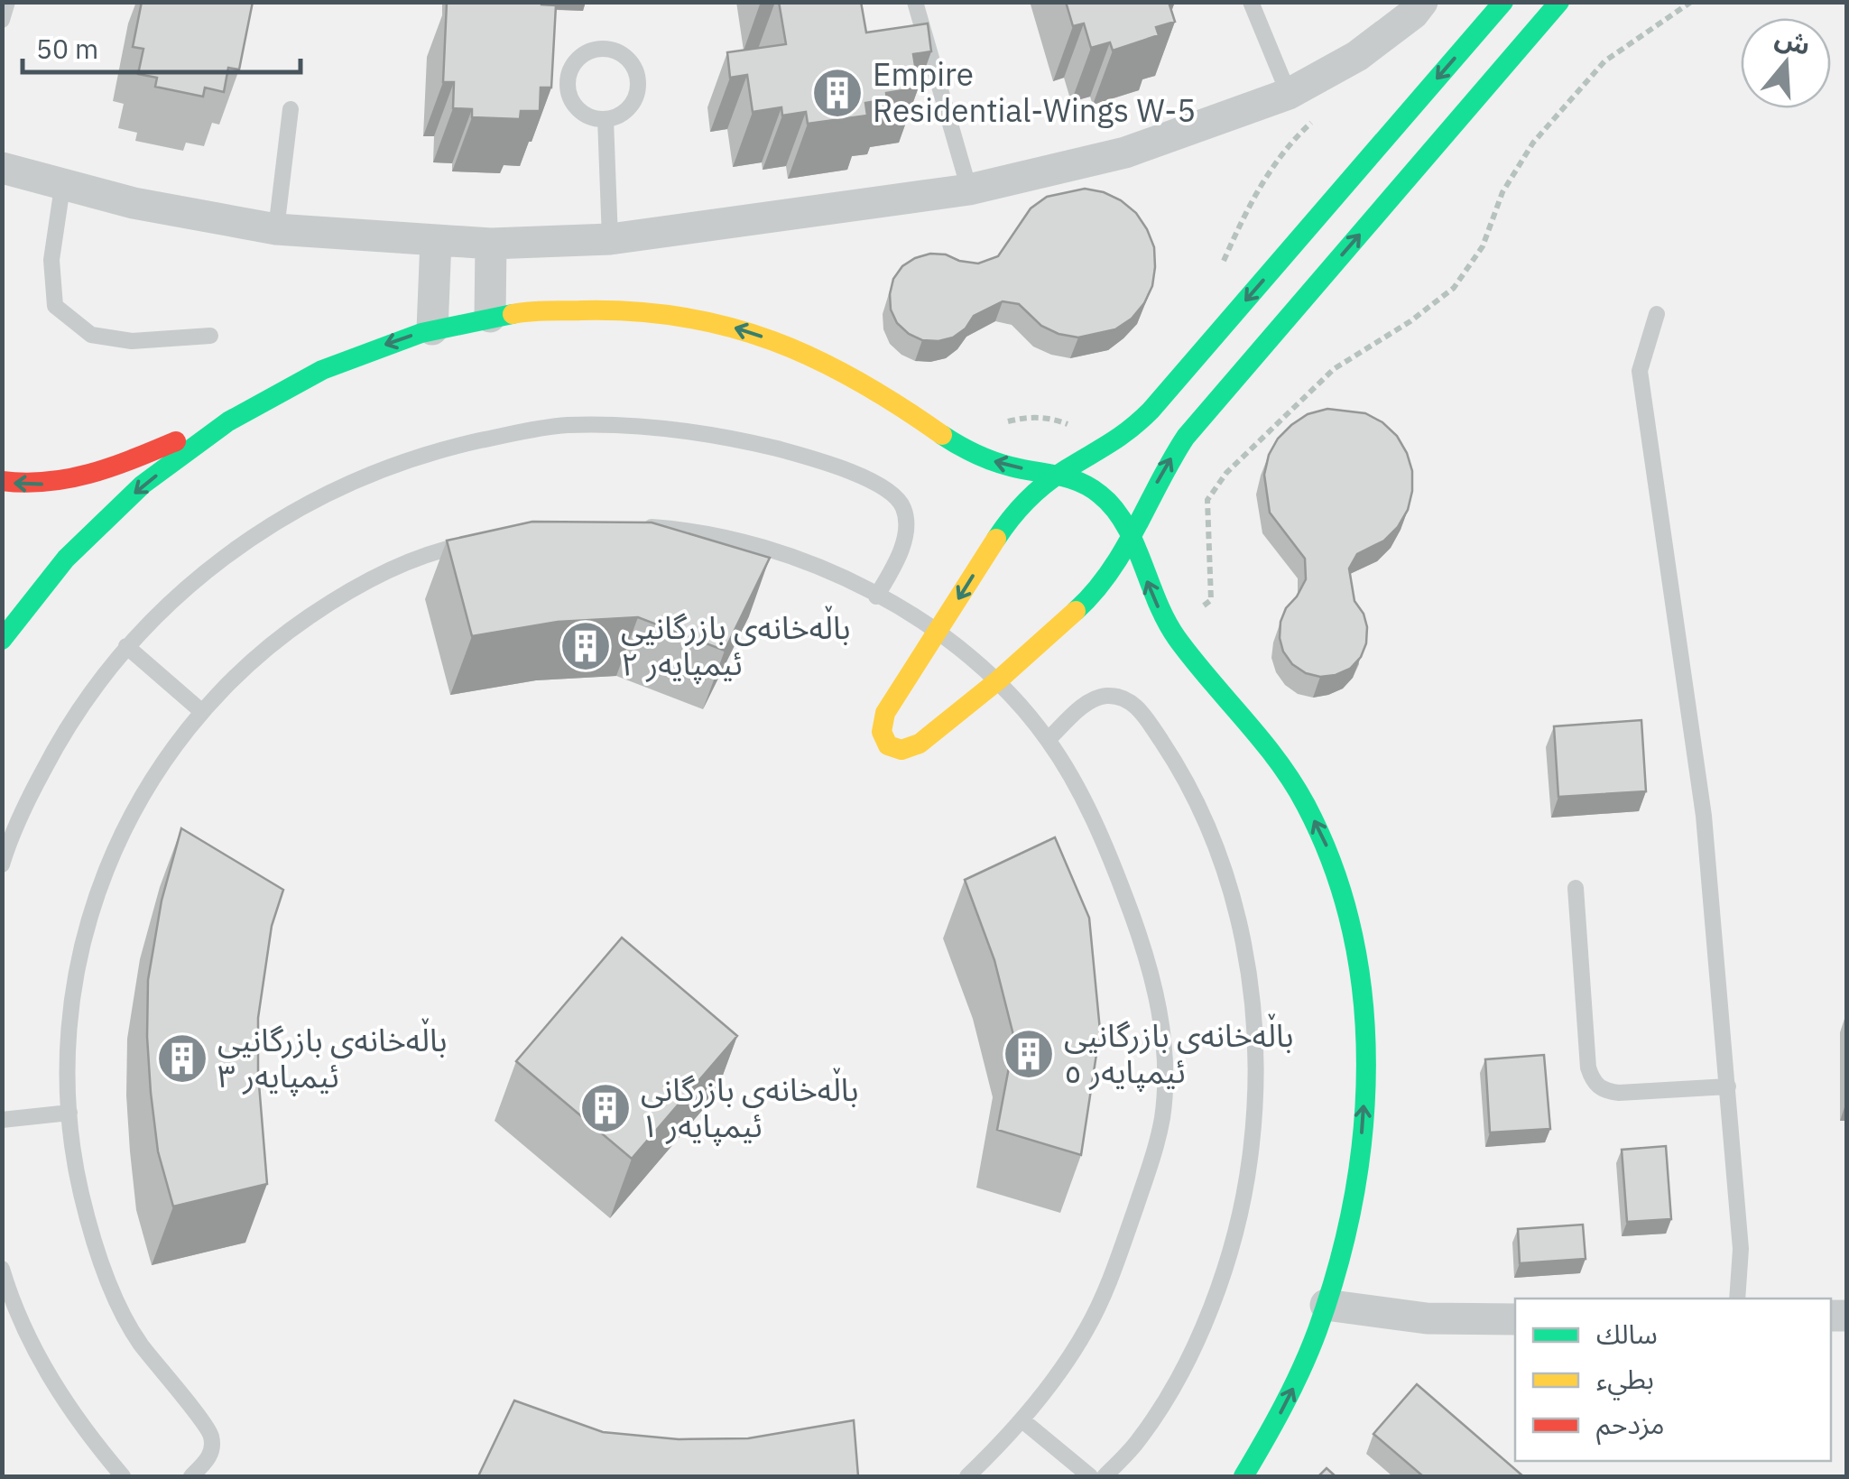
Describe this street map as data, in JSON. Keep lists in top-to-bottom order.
{
  "places": {
    "building": [
      "Empire Residential-Wings W-5",
      "باڵەخانەی بازرگانیی ئیمپایەر ٢",
      "باڵەخانەی بازرگانیی ئیمپایەر ٥",
      "باڵەخانەی بازرگانیی ئیمپایەر ٣",
      "باڵەخانەی بازرگانی ئیمپایەر ١"
    ]
  },
  "legend": ["سالك", "بطيء", "مزدحم"],
  "scale_bar": "50 m",
  "north": "top"
}
